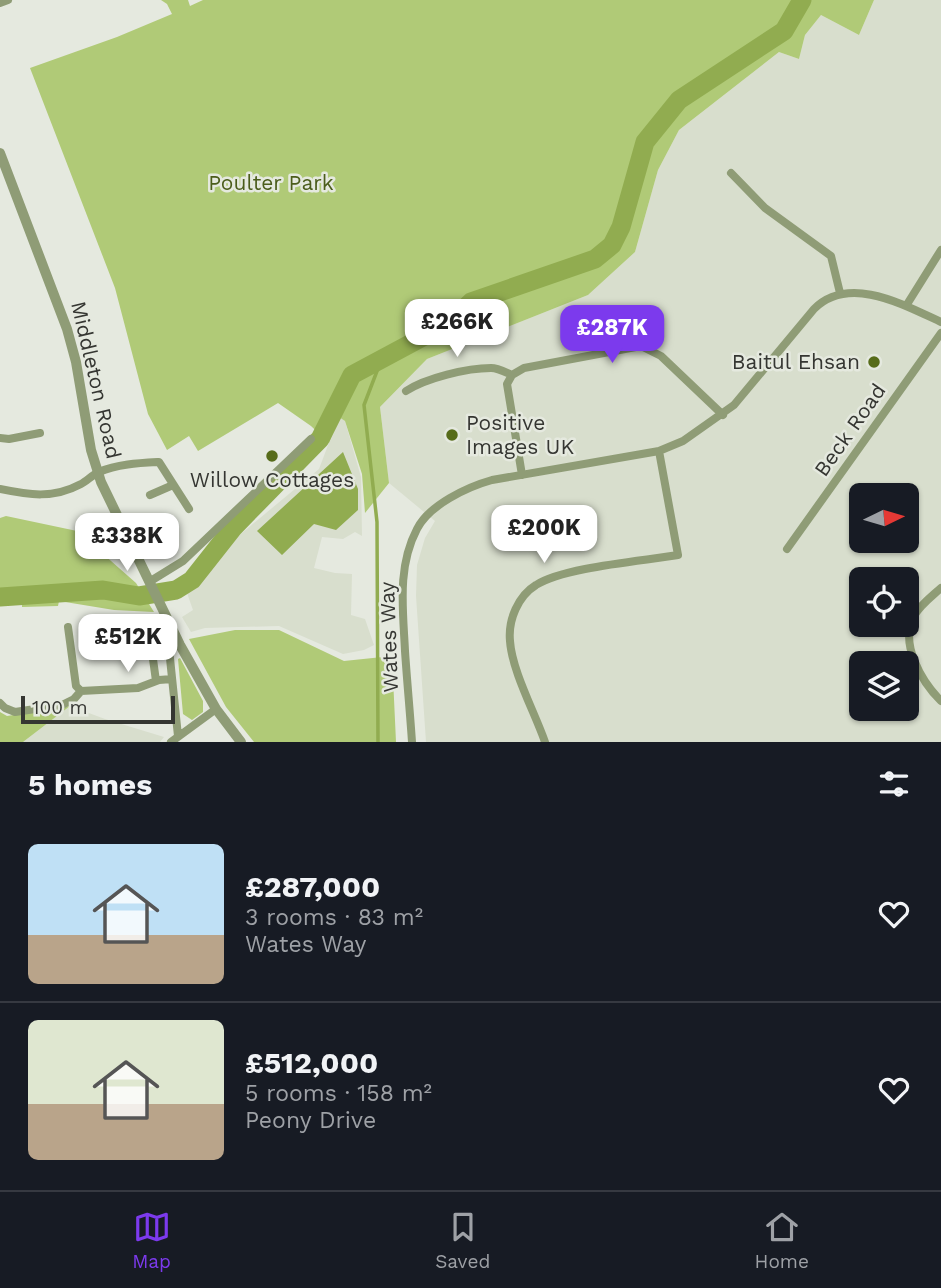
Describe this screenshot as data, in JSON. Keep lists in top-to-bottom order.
{
  "streets": {
    "street": ["Middleton Road", "Beck Road", "Wates Way"]
  },
  "parks": ["Poulter Park"],
  "places": ["Baitul Ehsan", "Positive Images UK", "Willow Cottages"],
  "scale_bar": "100 m",
  "north": "right",
  "page": {
    "price": [
      "£266K",
      "£287K",
      "£200K",
      "£338K",
      "£512K"
    ],
    "scale": "100 m",
    "heading": "5 homes",
    "list": [
      {
        "name": "£287,000",
        "note": "3 rooms · 83 m² · Wates Way"
      },
      {
        "name": "£512,000",
        "note": "5 rooms · 158 m² · Peony Drive"
      }
    ],
    "tabs": ["Map", "Saved", "Home"]
  }
}
